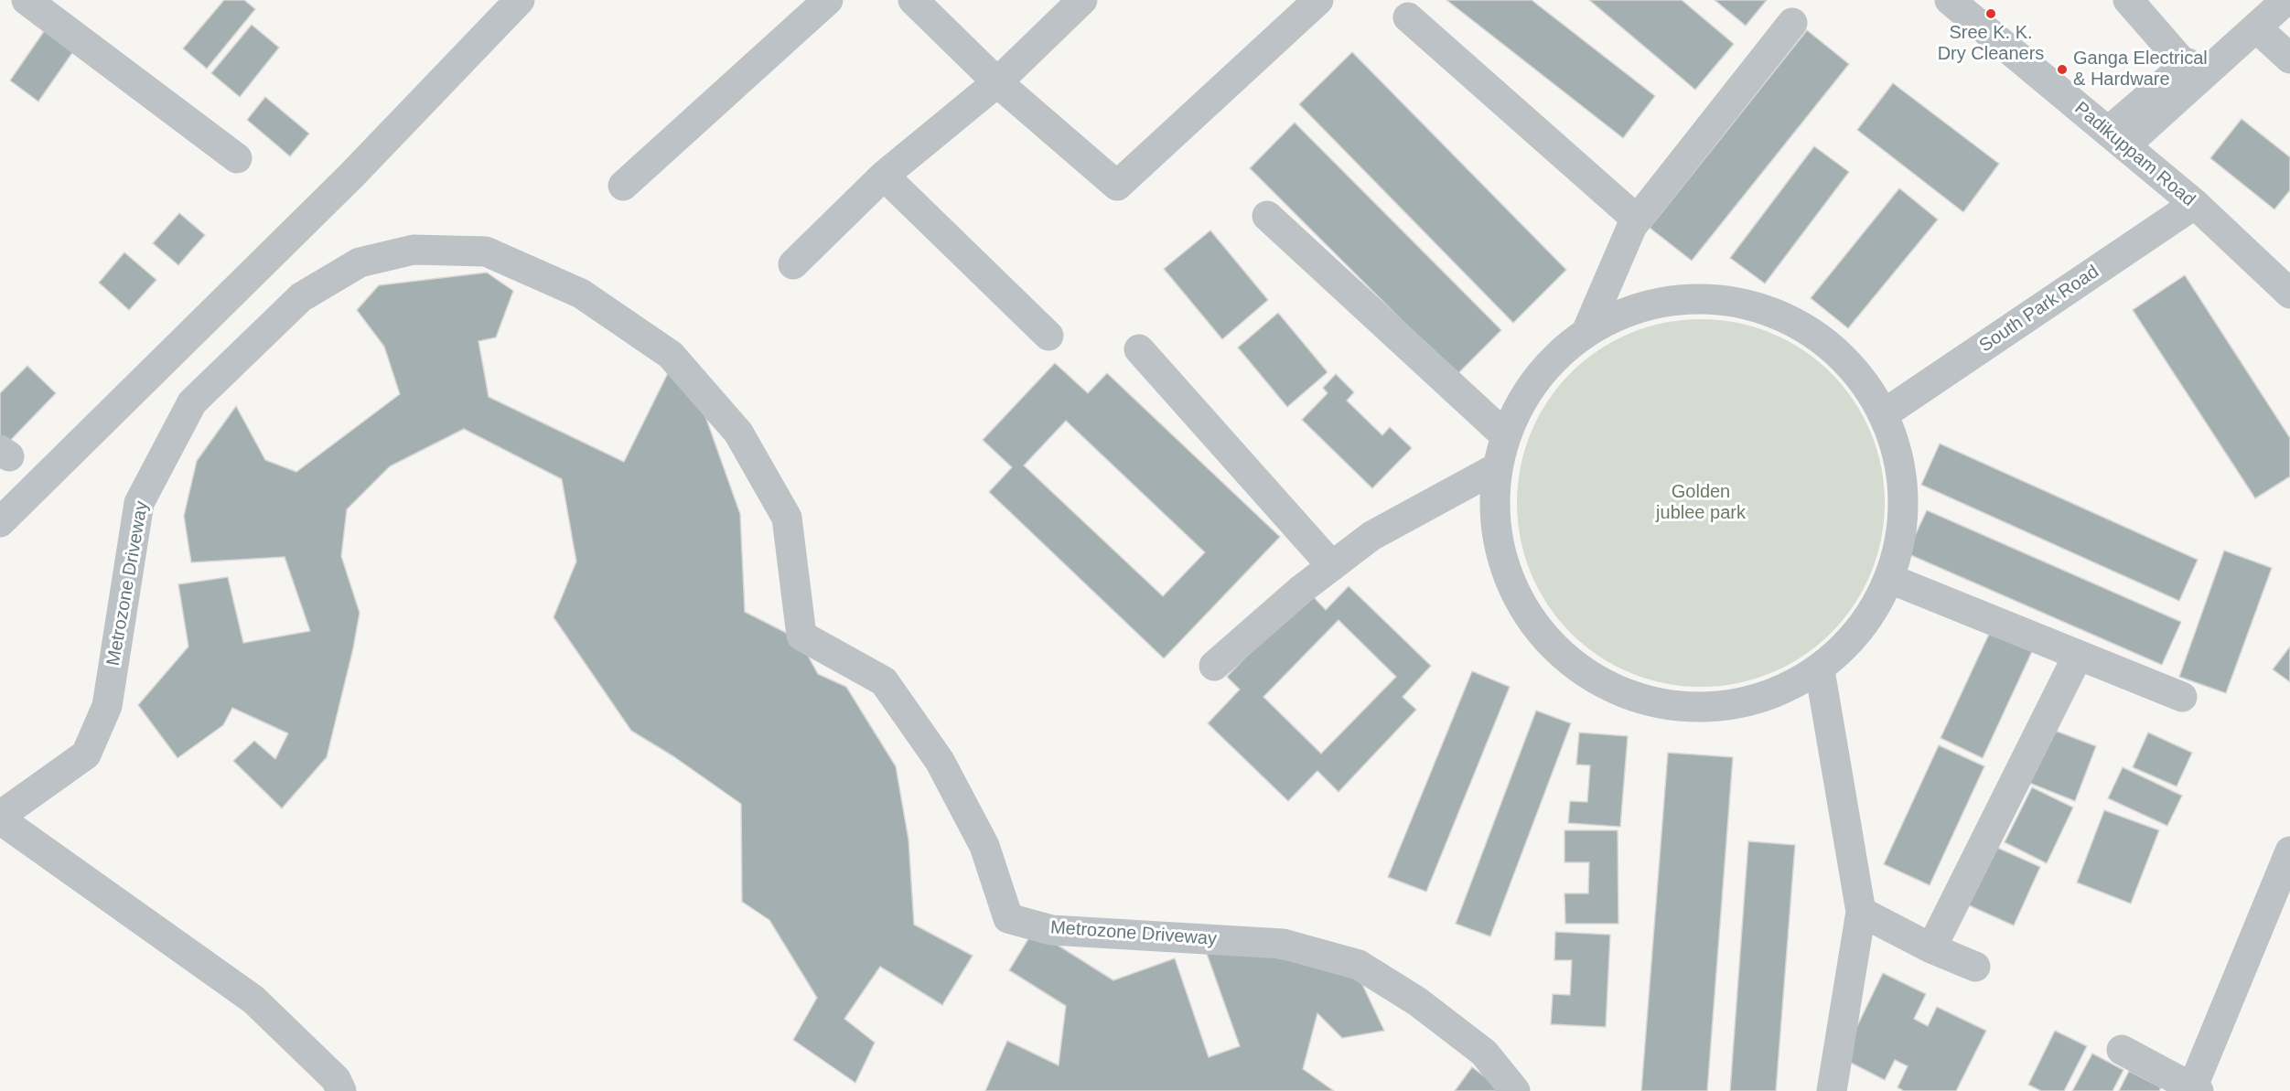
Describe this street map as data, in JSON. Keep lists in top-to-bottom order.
{
  "streets": {
    "street": ["Padikuppam Road", "South Park Road", "Metrozone Driveway"]
  },
  "crossings": [
    ["Padikuppam Road", "South Park Road"]
  ],
  "parks": ["Golden jublee park"],
  "places": ["Sree K. K. Dry Cleaners", "Ganga Electrical & Hardware"]
}
